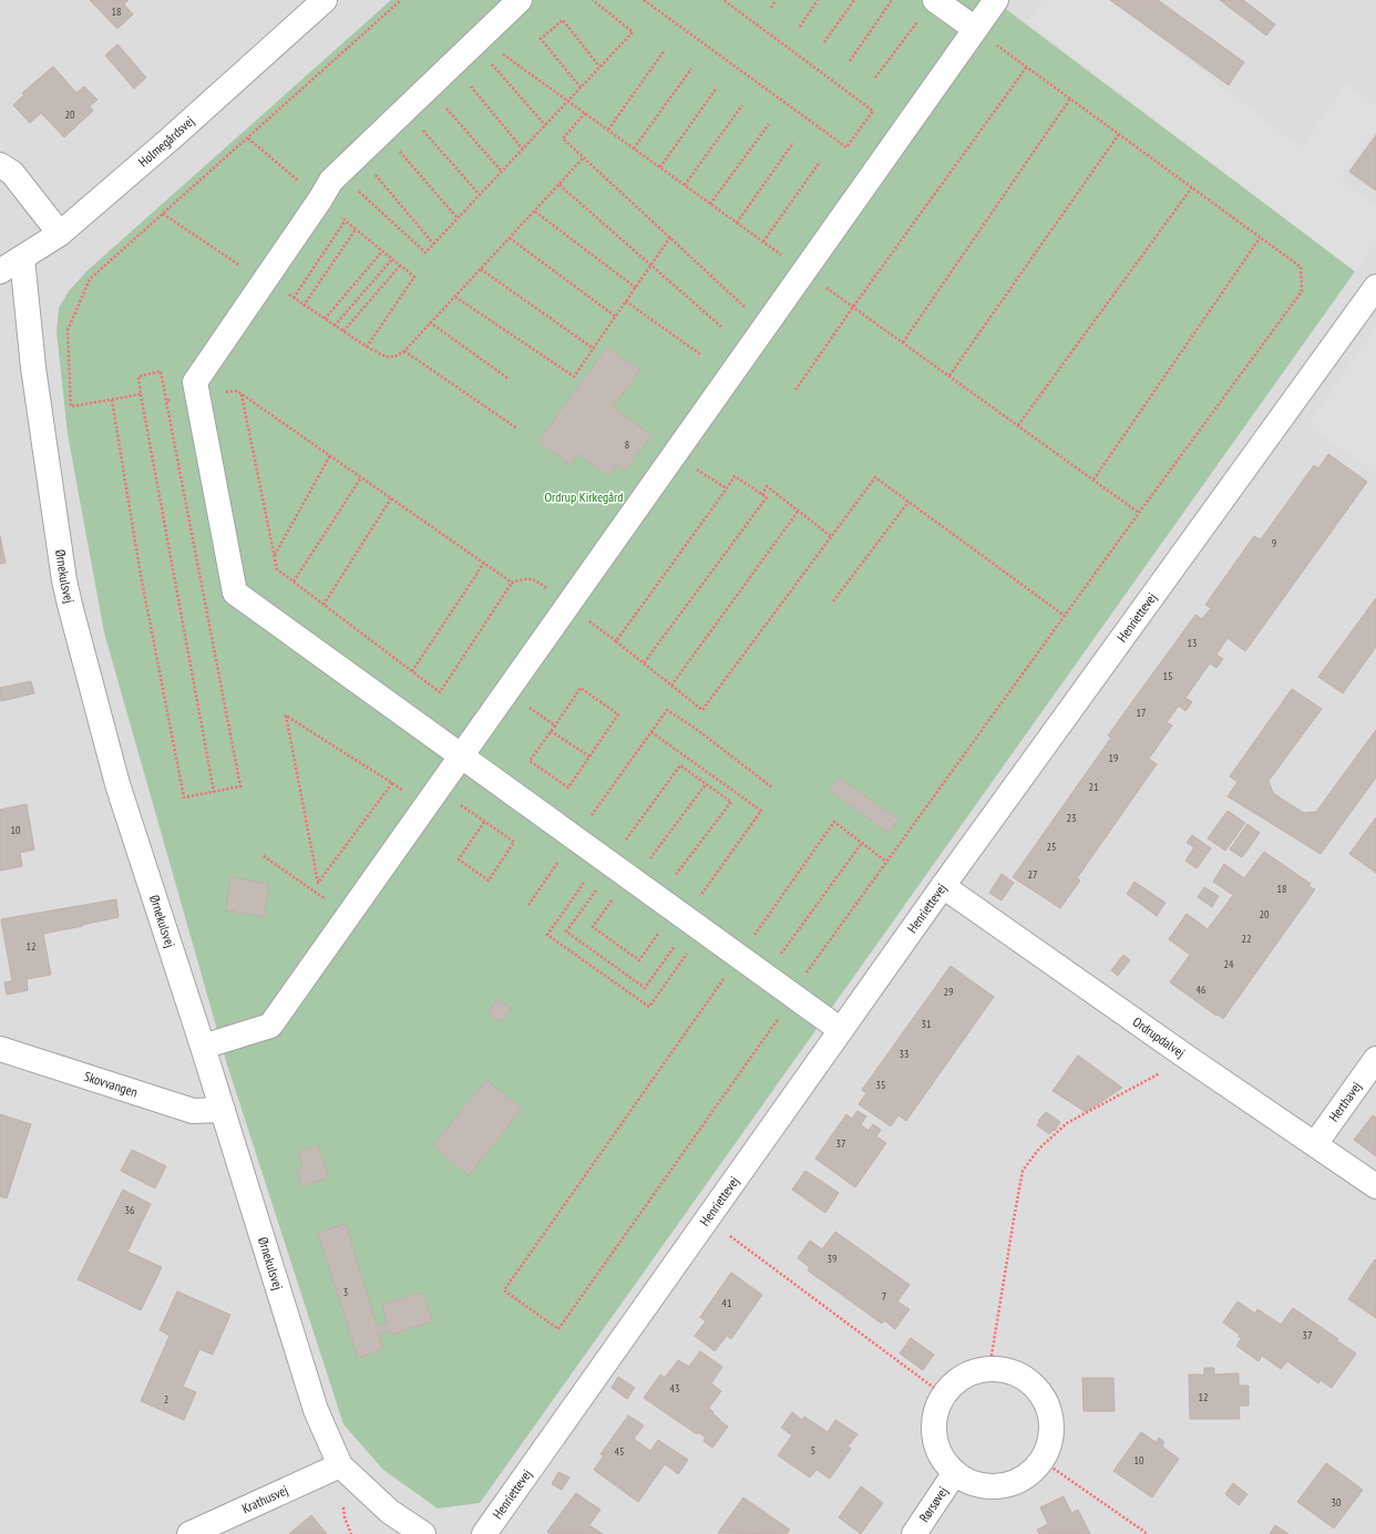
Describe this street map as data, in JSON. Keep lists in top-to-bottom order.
{
  "streets": {
    "street": [
      "Holmegårdsvej",
      "Ørnekulsvej",
      "Henriettevej",
      "Ordrupdalvej",
      "Skovvangen",
      "Herthavej",
      "Krathusvej",
      "Rørsøvej"
    ]
  },
  "crossings": [
    ["Holmegårdsvej", "Ørnekulsvej"],
    ["Ørnekulsvej", "Skovvangen"],
    ["Ørnekulsvej", "Krathusvej"],
    ["Henriettevej", "Ordrupdalvej"],
    ["Ordrupdalvej", "Herthavej"]
  ],
  "parks": ["Ordrup Kirkegård"],
  "house_numbers": [
    "18",
    "20",
    "8",
    "9",
    "13",
    "15",
    "17",
    "19",
    "21",
    "23",
    "10",
    "25",
    "27",
    "18",
    "20",
    "22",
    "12",
    "24",
    "46",
    "29",
    "31",
    "33",
    "35",
    "37",
    "36",
    "39",
    "3",
    "7",
    "41",
    "37",
    "43",
    "12",
    "2",
    "5",
    "45",
    "10",
    "30"
  ]
}
